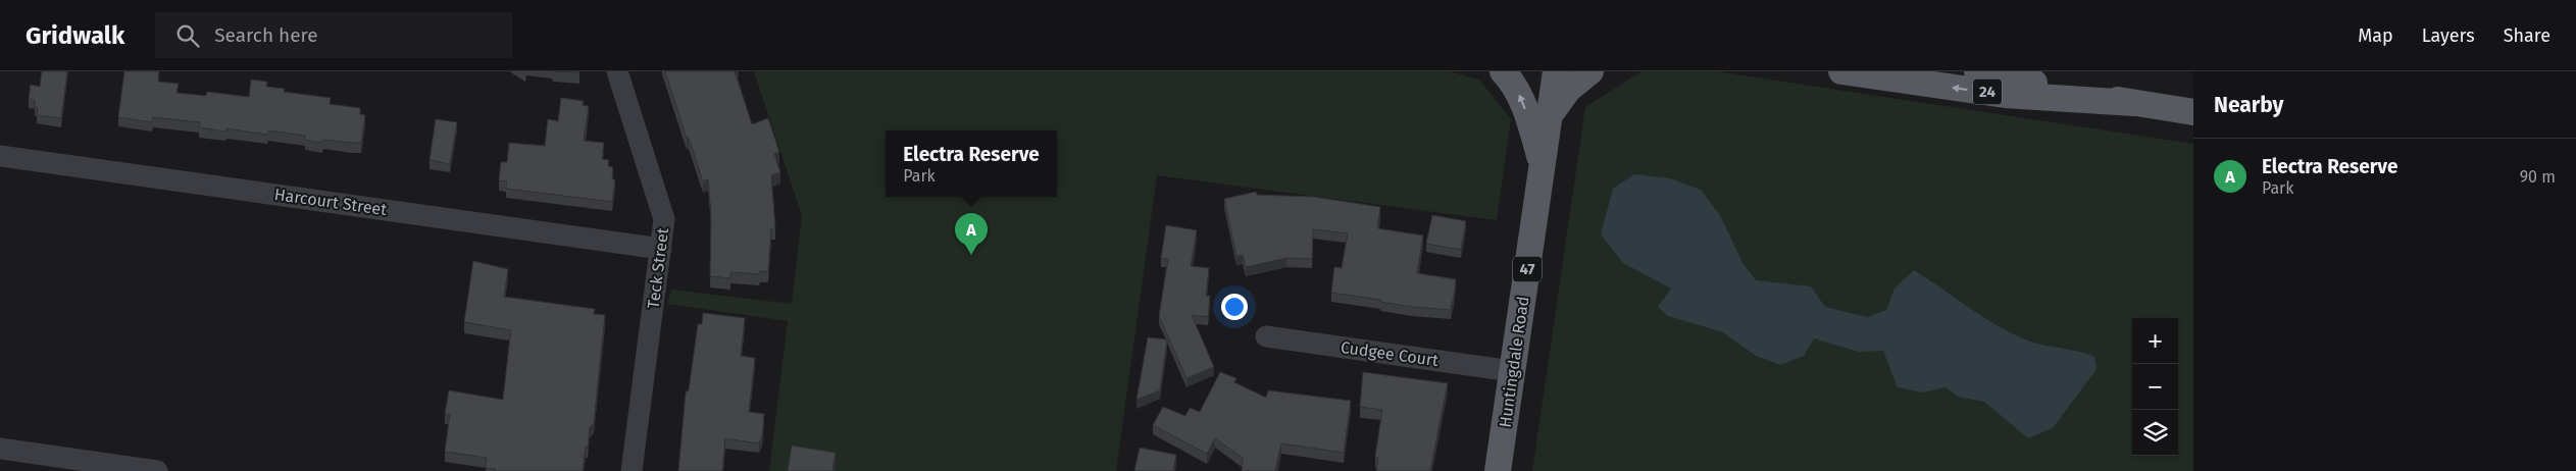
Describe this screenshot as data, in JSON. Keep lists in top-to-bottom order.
{
  "streets": {
    "main road": ["24", "47", "Huntingdale Road"],
    "street": ["Harcourt Street", "Teck Street", "Cudgee Court"]
  },
  "crossings": [
    ["Harcourt Street", "Teck Street"],
    ["Cudgee Court", "Huntingdale Road"]
  ],
  "page": {
    "header": "Gridwalk",
    "search": "Search here",
    "nav": ["Map", "Layers", "Share"],
    "heading": "Nearby",
    "popup": ["Electra Reserve", "Park"],
    "list": [
      {
        "mark": "A",
        "name": "Electra Reserve",
        "note": "Park",
        "value": "90 m"
      }
    ],
    "pins": "A",
    "map_buttons": ["+", "−"]
  }
}
